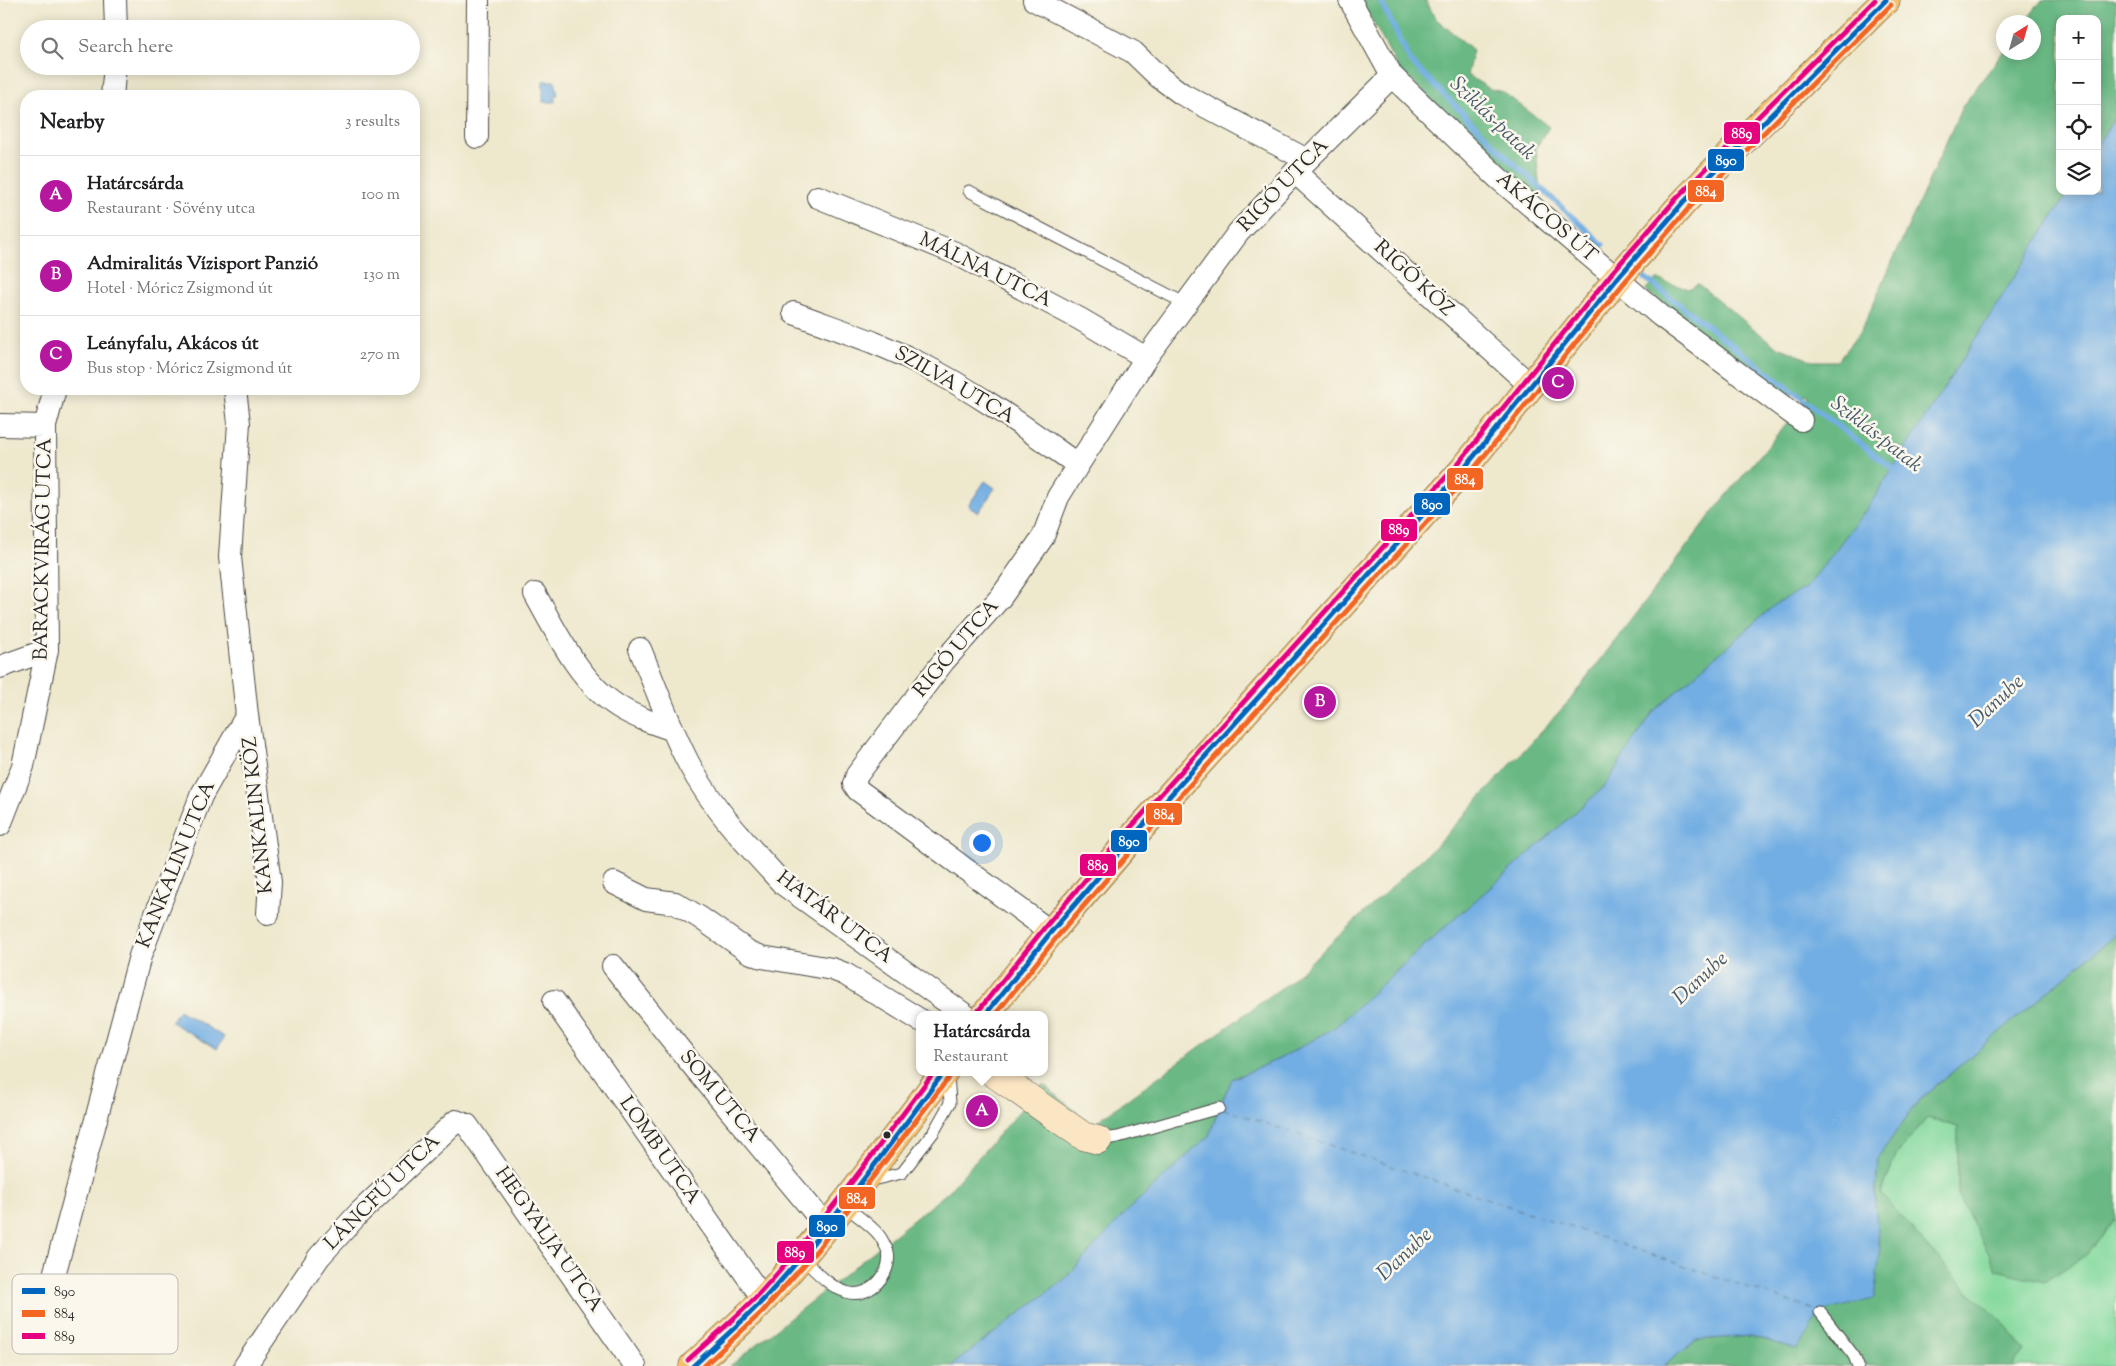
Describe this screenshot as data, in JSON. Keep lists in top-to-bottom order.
{
  "streets": {
    "street": [
      "RIGÓ UTCA",
      "AKÁCOS ÚT",
      "MÁLNA UTCA",
      "RIGÓ KÖZ",
      "SZILVA UTCA",
      "BARACKVIRÁG UTCA",
      "KANKALIN KÖZ",
      "KANKALIN UTCA",
      "HATÁR UTCA",
      "SOM UTCA",
      "LOMB UTCA",
      "LÁNCFŰ UTCA",
      "HEGYALJA UTCA"
    ]
  },
  "crossings": [
    ["RIGÓ UTCA", "AKÁCOS ÚT"],
    ["RIGÓ UTCA", "MÁLNA UTCA"],
    ["RIGÓ UTCA", "RIGÓ KÖZ"],
    ["RIGÓ UTCA", "SZILVA UTCA"],
    ["KANKALIN KÖZ", "KANKALIN UTCA"],
    ["LÁNCFŰ UTCA", "HEGYALJA UTCA"]
  ],
  "water": ["Sziklás-patak", "Danube"],
  "lines": ["transit line 890", "transit line 889", "transit line 884"],
  "legend": ["890", "884", "889"],
  "north": "top right",
  "page": {
    "map_buttons": ["+", "−"],
    "search": "Search here",
    "heading": ["Nearby", "3 results"],
    "list": [
      {
        "mark": "A",
        "name": "Határcsárda",
        "note": "Restaurant · Sövény utca",
        "value": "100 m"
      },
      {
        "mark": "B",
        "name": "Admiralitás Vízisport Panzió",
        "note": "Hotel · Móricz Zsigmond út",
        "value": "130 m"
      },
      {
        "mark": "C",
        "name": "Leányfalu, Akácos út",
        "note": "Bus stop · Móricz Zsigmond út",
        "value": "270 m"
      }
    ],
    "pins": ["C", "B", "A"],
    "popup": ["Határcsárda", "Restaurant"]
  }
}
